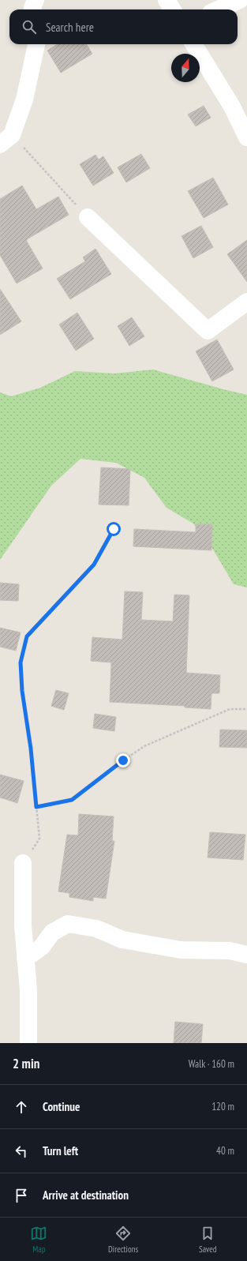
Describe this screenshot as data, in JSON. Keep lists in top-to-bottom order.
{
  "north": "top",
  "page": {
    "search": "Search here",
    "heading": ["2 min", "Walk · 160 m"],
    "list": [
      ["Continue", "120 m"],
      ["Turn left", "40 m"],
      "Arrive at destination"
    ],
    "nav": ["Map", "Directions", "Saved"]
  }
}
